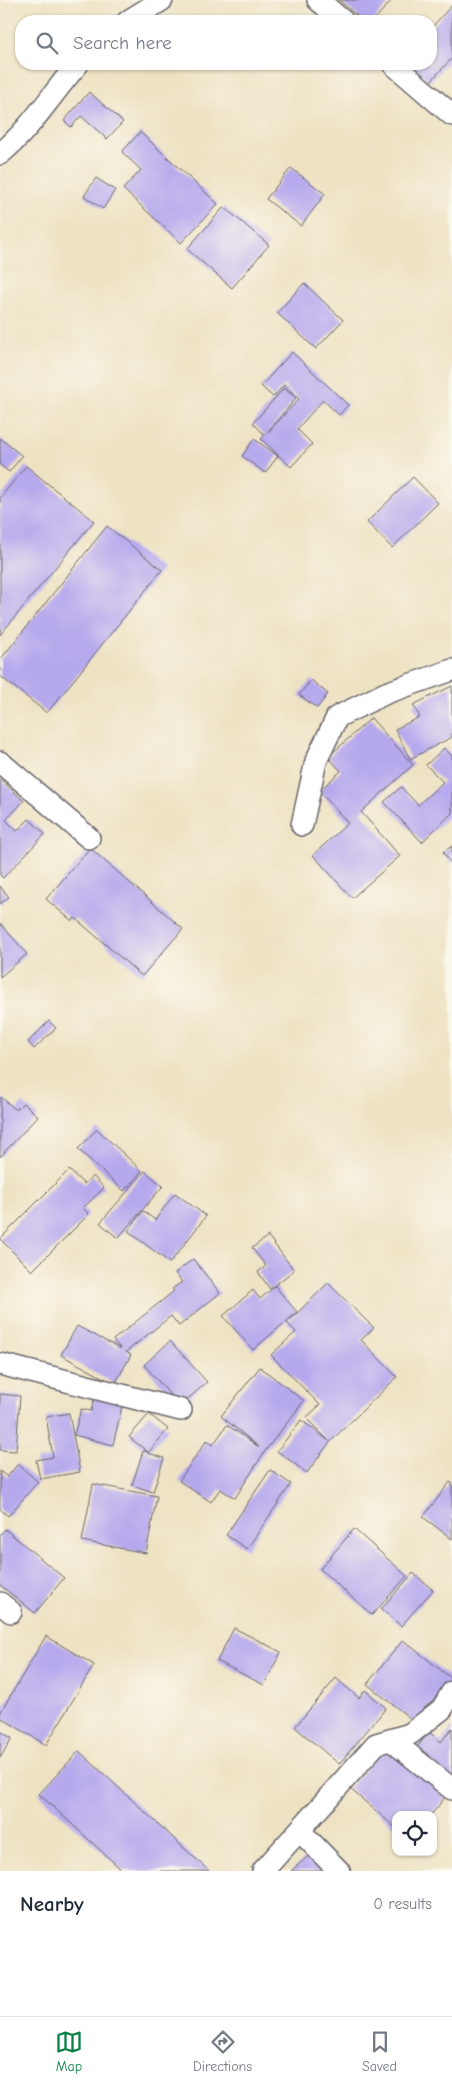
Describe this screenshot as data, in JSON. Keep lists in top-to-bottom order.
{
  "page": {
    "search": "Search here",
    "heading": ["Nearby", "0 results"],
    "nav": ["Map", "Directions", "Saved"]
  }
}
